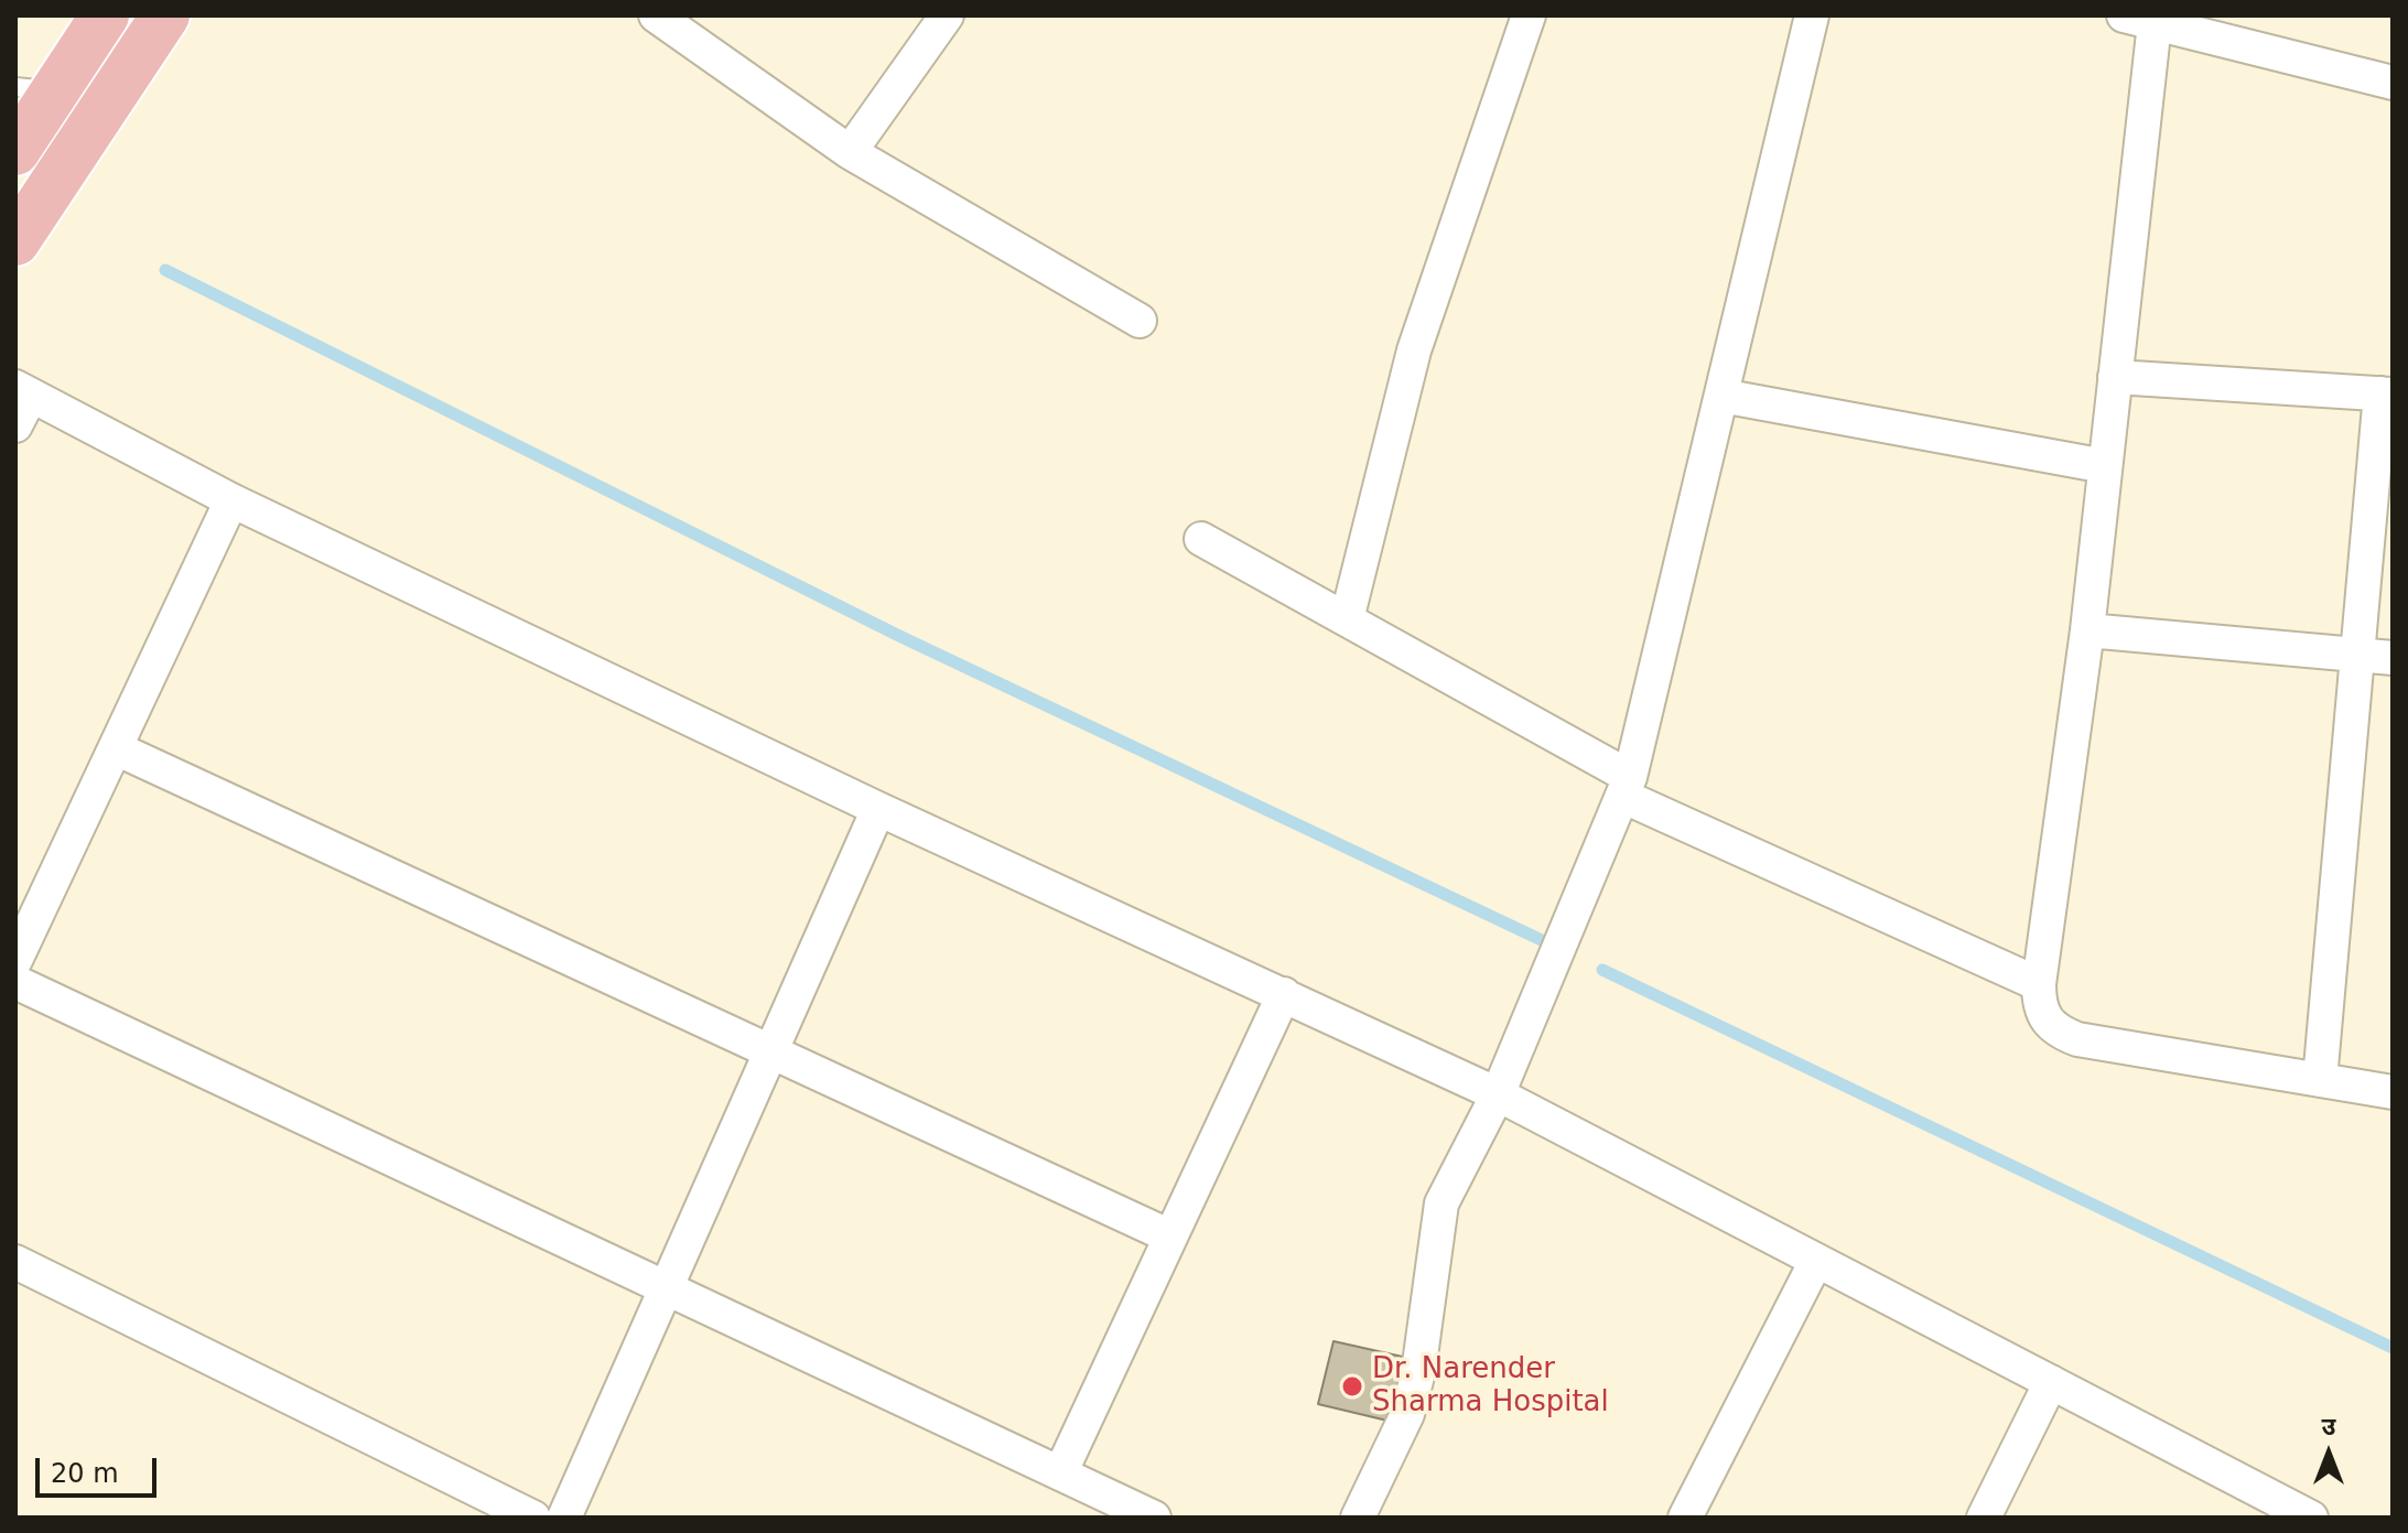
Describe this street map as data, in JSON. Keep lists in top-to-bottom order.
{
  "places": ["Dr. Narender Sharma Hospital"],
  "scale_bar": "20 m",
  "north": "top"
}
